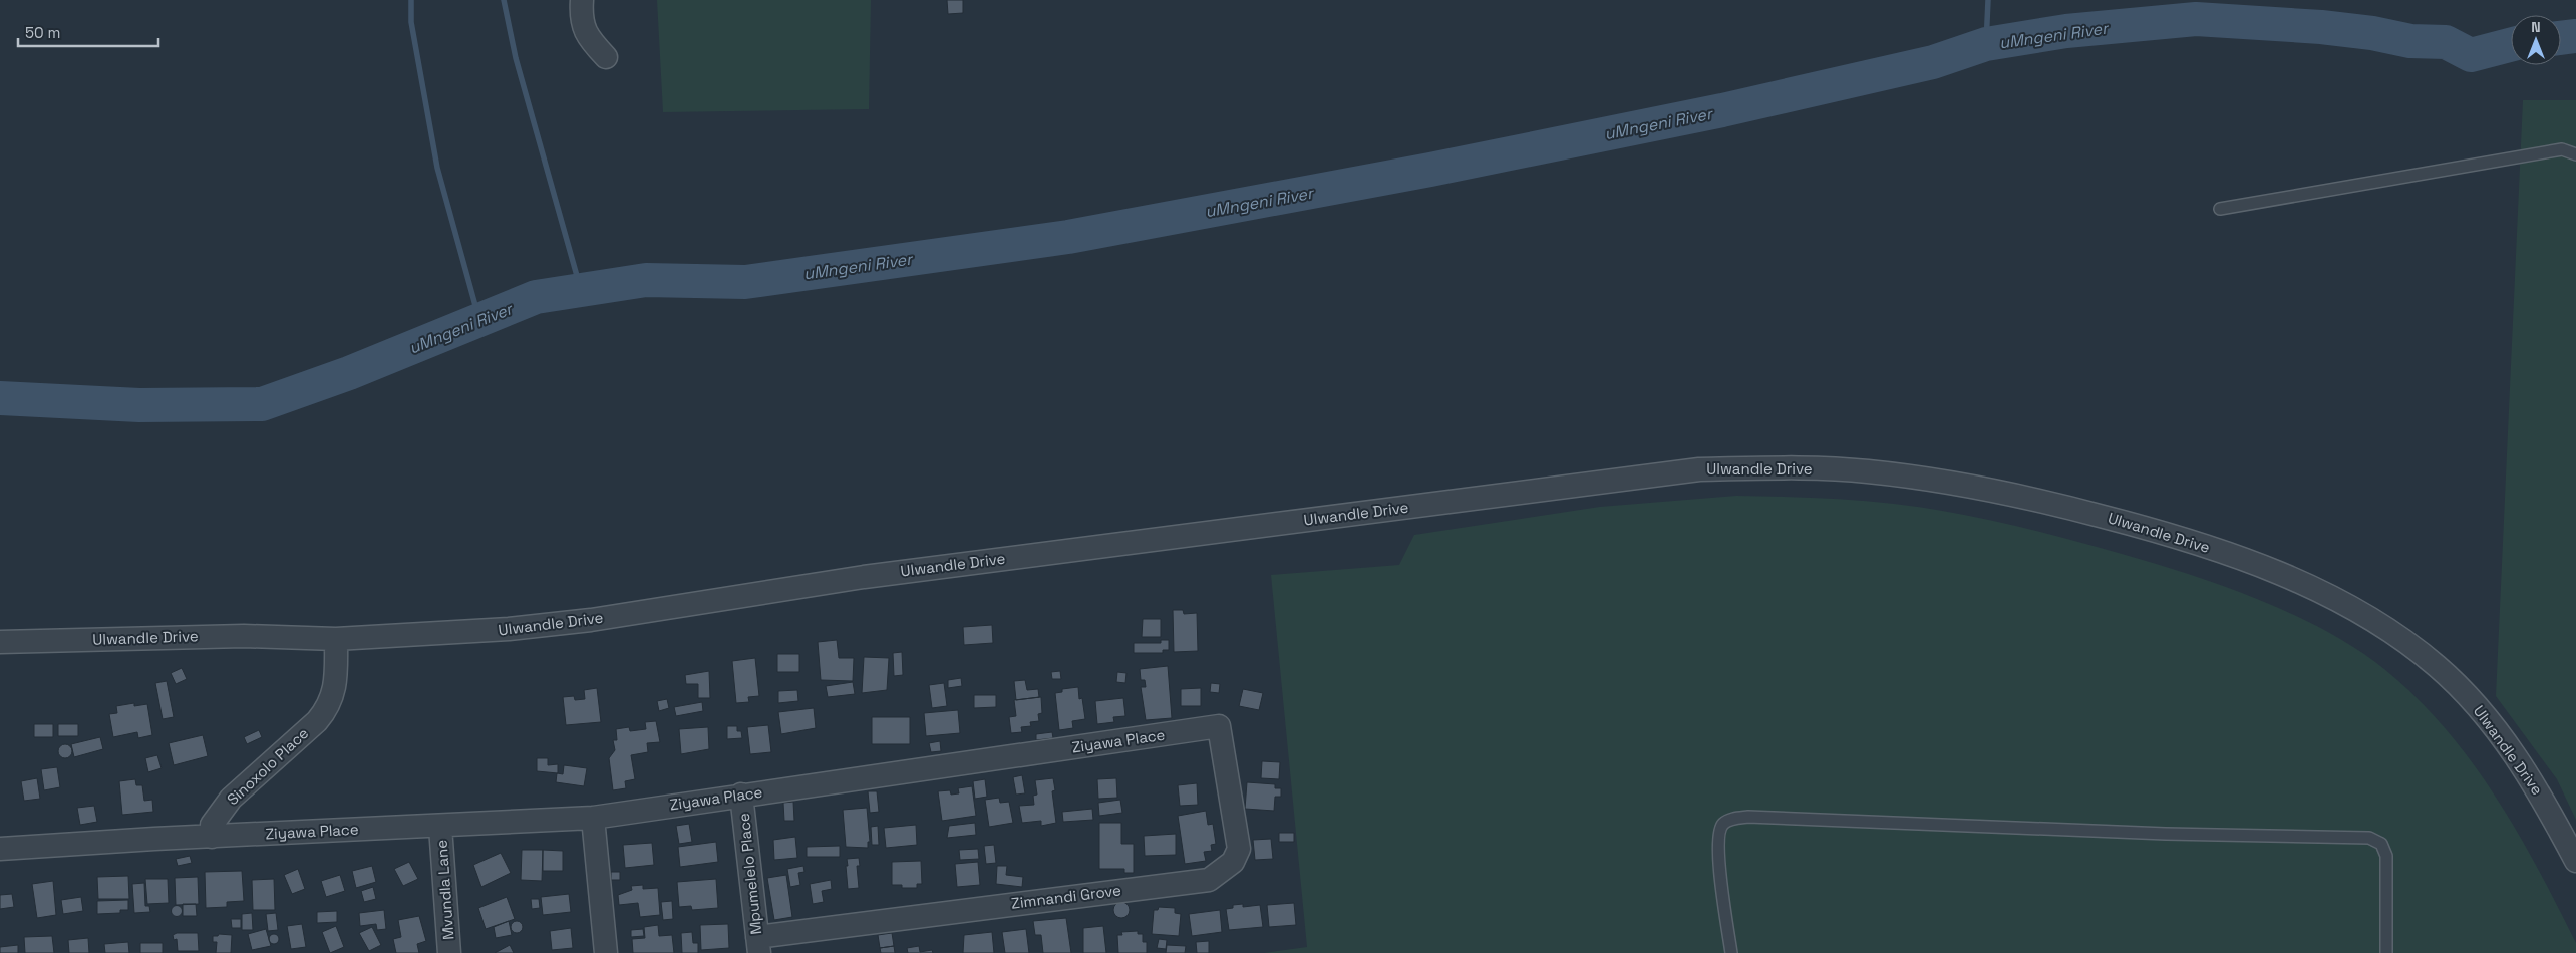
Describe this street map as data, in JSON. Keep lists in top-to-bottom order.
{
  "streets": {
    "street": [
      "Ulwandle Drive",
      "Ziyawa Place",
      "Sinoxolo Place",
      "Mpumelelo Place",
      "Mvundla Lane",
      "Zimnandi Grove"
    ]
  },
  "crossings": [
    ["Ulwandle Drive", "Sinoxolo Place"],
    ["Ziyawa Place", "Sinoxolo Place"],
    ["Ziyawa Place", "Mpumelelo Place"],
    ["Ziyawa Place", "Mvundla Lane"],
    ["Ziyawa Place", "Zimnandi Grove"],
    ["Mpumelelo Place", "Zimnandi Grove"]
  ],
  "water": ["uMngeni River"],
  "scale_bar": "50 m",
  "north": "top"
}
